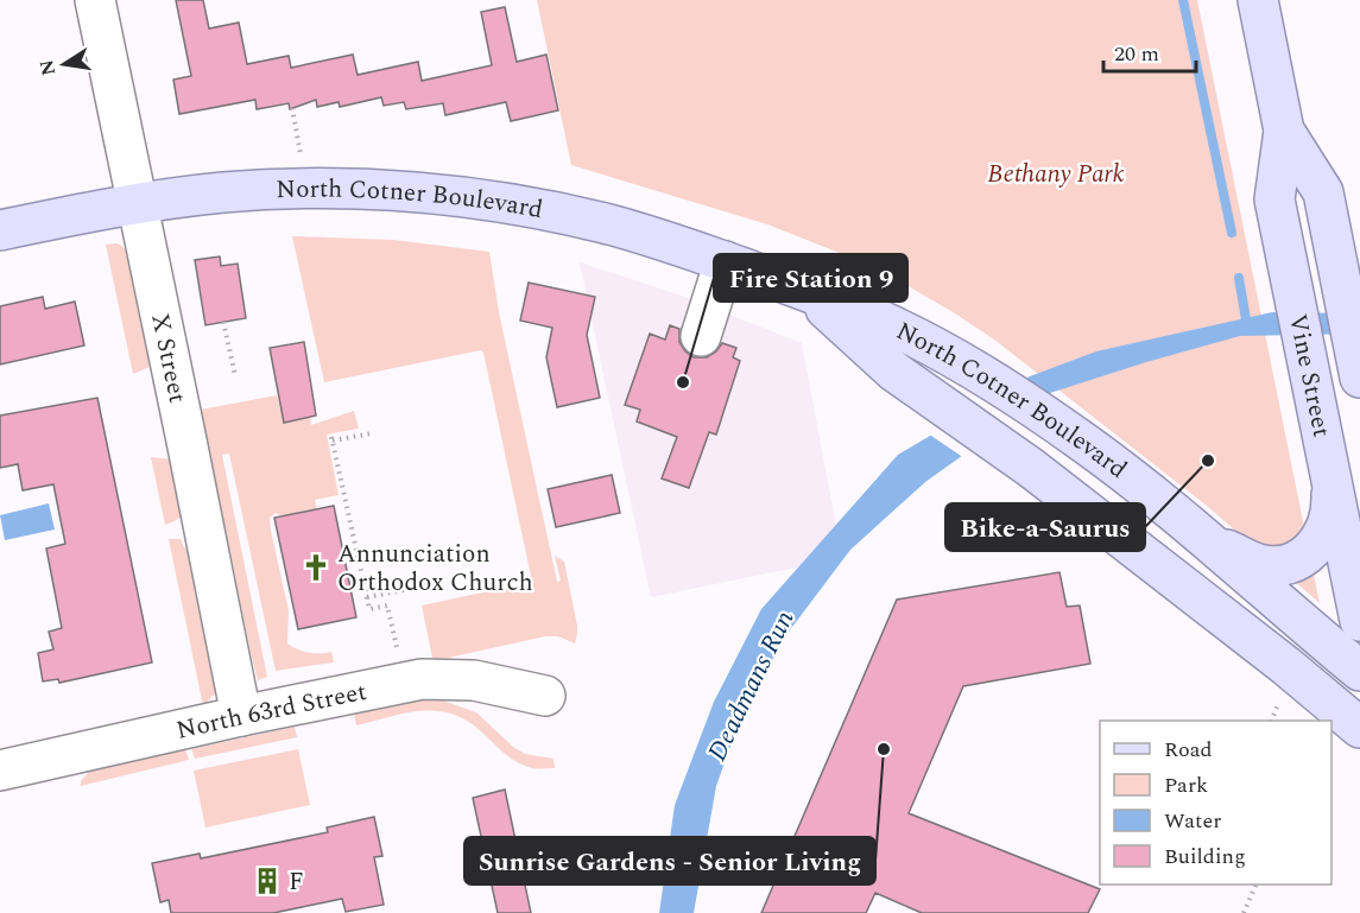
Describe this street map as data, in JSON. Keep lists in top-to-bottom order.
{
  "streets": {
    "main road": ["North Cotner Boulevard", "Vine Street"],
    "street": ["X Street", "North 63rd Street"]
  },
  "crossings": [
    ["North Cotner Boulevard", "X Street"],
    ["X Street", "North 63rd Street"]
  ],
  "water": ["Deadmans Run"],
  "parks": ["Bethany Park"],
  "places": {
    "other": ["Fire Station 9", "Bike-a-Saurus", "Sunrise Gardens - Senior Living"],
    "church": ["Annunciation Orthodox Church"],
    "building": ["F"]
  },
  "legend": [
    "Road",
    "Park",
    "Water",
    "Building"
  ],
  "scale_bar": "20 m",
  "north": "left"
}
